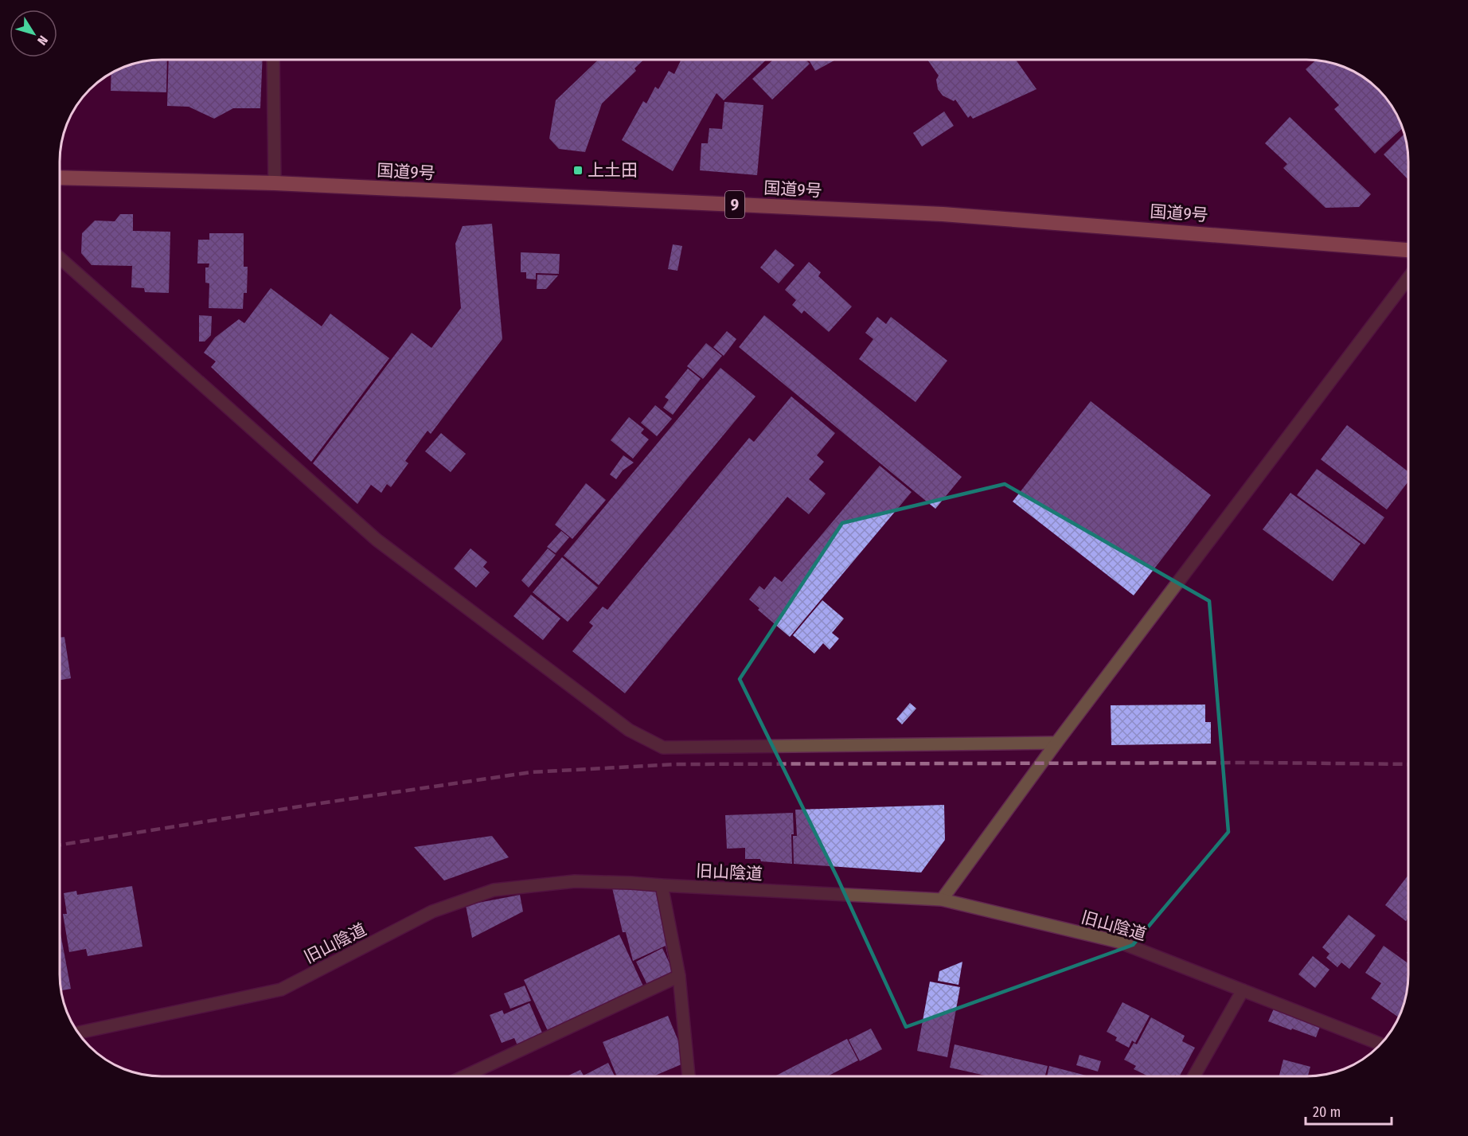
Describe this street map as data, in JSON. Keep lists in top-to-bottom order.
{
  "streets": {
    "highway": ["国道9号", "9"],
    "street": ["旧山陰道"]
  },
  "places": {
    "transit": ["上土田"]
  },
  "scale_bar": "20 m",
  "north": "bottom right"
}
